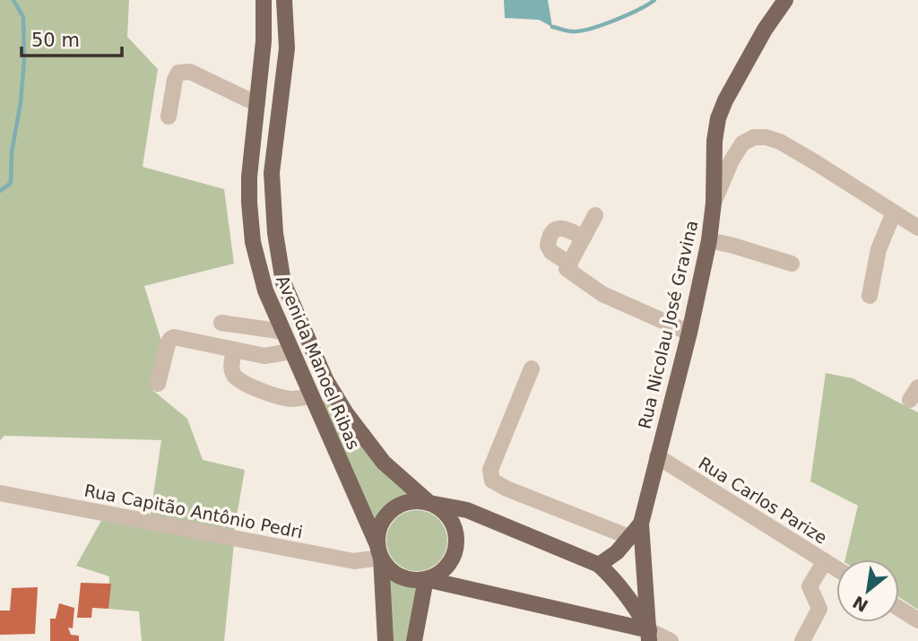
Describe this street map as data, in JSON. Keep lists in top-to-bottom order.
{
  "streets": {
    "main road": ["Rua Nicolau José Gravina", "Avenida Manoel Ribas"],
    "street": ["Rua Carlos Parize", "Rua Capitão Antônio Pedri"]
  },
  "crossings": [
    ["Rua Nicolau José Gravina", "Avenida Manoel Ribas"],
    ["Rua Nicolau José Gravina", "Rua Carlos Parize"],
    ["Avenida Manoel Ribas", "Rua Capitão Antônio Pedri"]
  ],
  "scale_bar": "50 m",
  "north": "bottom left"
}
